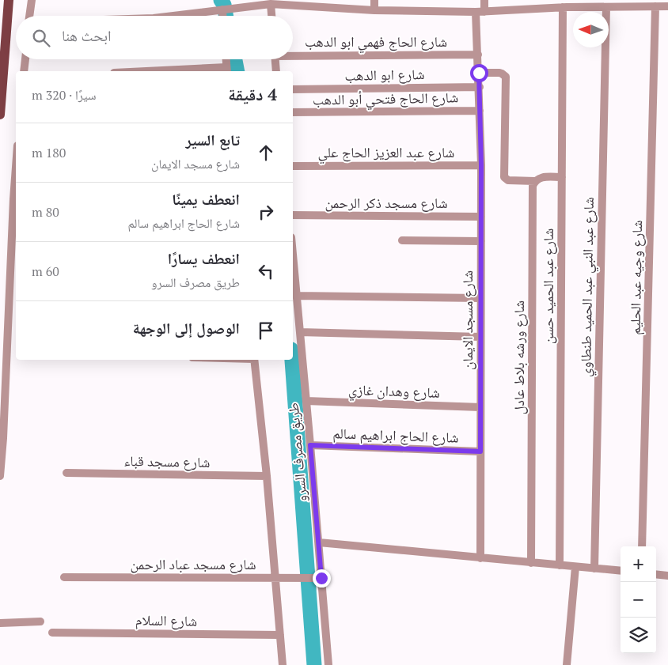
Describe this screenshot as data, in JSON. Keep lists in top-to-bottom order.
{
  "streets": {
    "street": [
      "شارع الحاج فهمي ابو الدهب",
      "شارع ابو الدهب",
      "شارع الحاج فتحي أبو الدهب",
      "شارع عبد العزيز الحاج علي",
      "شارع مسجد ذكر الرحمن",
      "شارع وجيه عبد الحليم",
      "شارع عبد الحميد حسن",
      "شارع عبد النبي عبد الحميد طنطاوي",
      "شارع مسجد الايمان",
      "شارع ورشه بلاط عادل",
      "شارع وهدان غازي",
      "شارع الحاج ابراهيم سالم",
      "طريق مصرف السرو",
      "شارع مسجد قباء",
      "شارع مسجد عباد الرحمن",
      "شارع السلام"
    ]
  },
  "crossings": [
    ["شارع الحاج فهمي ابو الدهب", "شارع مسجد الايمان"],
    ["شارع ابو الدهب", "شارع مسجد الايمان"],
    ["شارع الحاج فتحي أبو الدهب", "شارع مسجد الايمان"],
    ["شارع عبد العزيز الحاج علي", "شارع مسجد الايمان"],
    ["شارع مسجد ذكر الرحمن", "شارع مسجد الايمان"],
    ["شارع مسجد الايمان", "شارع وهدان غازي"],
    ["شارع مسجد الايمان", "شارع الحاج ابراهيم سالم"],
    ["شارع وهدان غازي", "طريق مصرف السرو"],
    ["شارع الحاج ابراهيم سالم", "طريق مصرف السرو"],
    ["طريق مصرف السرو", "شارع مسجد عباد الرحمن"]
  ],
  "north": "left",
  "page": {
    "search": "ابحث هنا",
    "heading": ["4 دقيقة", "سيرًا · 320 m"],
    "list": [
      ["تابع السير", "شارع مسجد الايمان", "180 m"],
      ["انعطف يمينًا", "شارع الحاج ابراهيم سالم", "80 m"],
      ["انعطف يسارًا", "طريق مصرف السرو", "60 m"],
      "الوصول إلى الوجهة"
    ],
    "map_buttons": ["+", "−"]
  }
}
